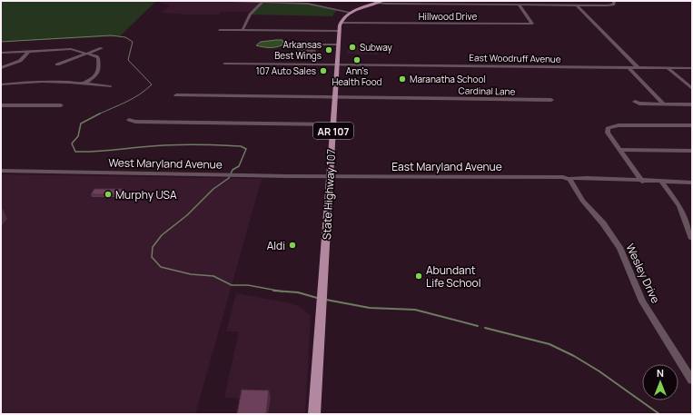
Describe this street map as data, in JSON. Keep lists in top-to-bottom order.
{
  "streets": {
    "main road": ["AR 107", "State Highway 107"],
    "street": [
      "Hillwood Drive",
      "East Woodruff Avenue",
      "Cardinal Lane",
      "West Maryland Avenue",
      "East Maryland Avenue",
      "Wesley Drive"
    ]
  },
  "crossings": [
    ["Hillwood Drive", "State Highway 107"],
    ["East Woodruff Avenue", "State Highway 107"],
    ["Cardinal Lane", "State Highway 107"],
    ["West Maryland Avenue", "East Maryland Avenue"],
    ["West Maryland Avenue", "State Highway 107"],
    ["East Maryland Avenue", "State Highway 107"],
    ["East Maryland Avenue", "Wesley Drive"]
  ],
  "places": [
    "Subway",
    "Arkansas Best Wings",
    "Ann's Health Food",
    "107 Auto Sales",
    "Maranatha School",
    "Murphy USA",
    "Aldi",
    "Abundant Life School"
  ],
  "north": "top"
}
